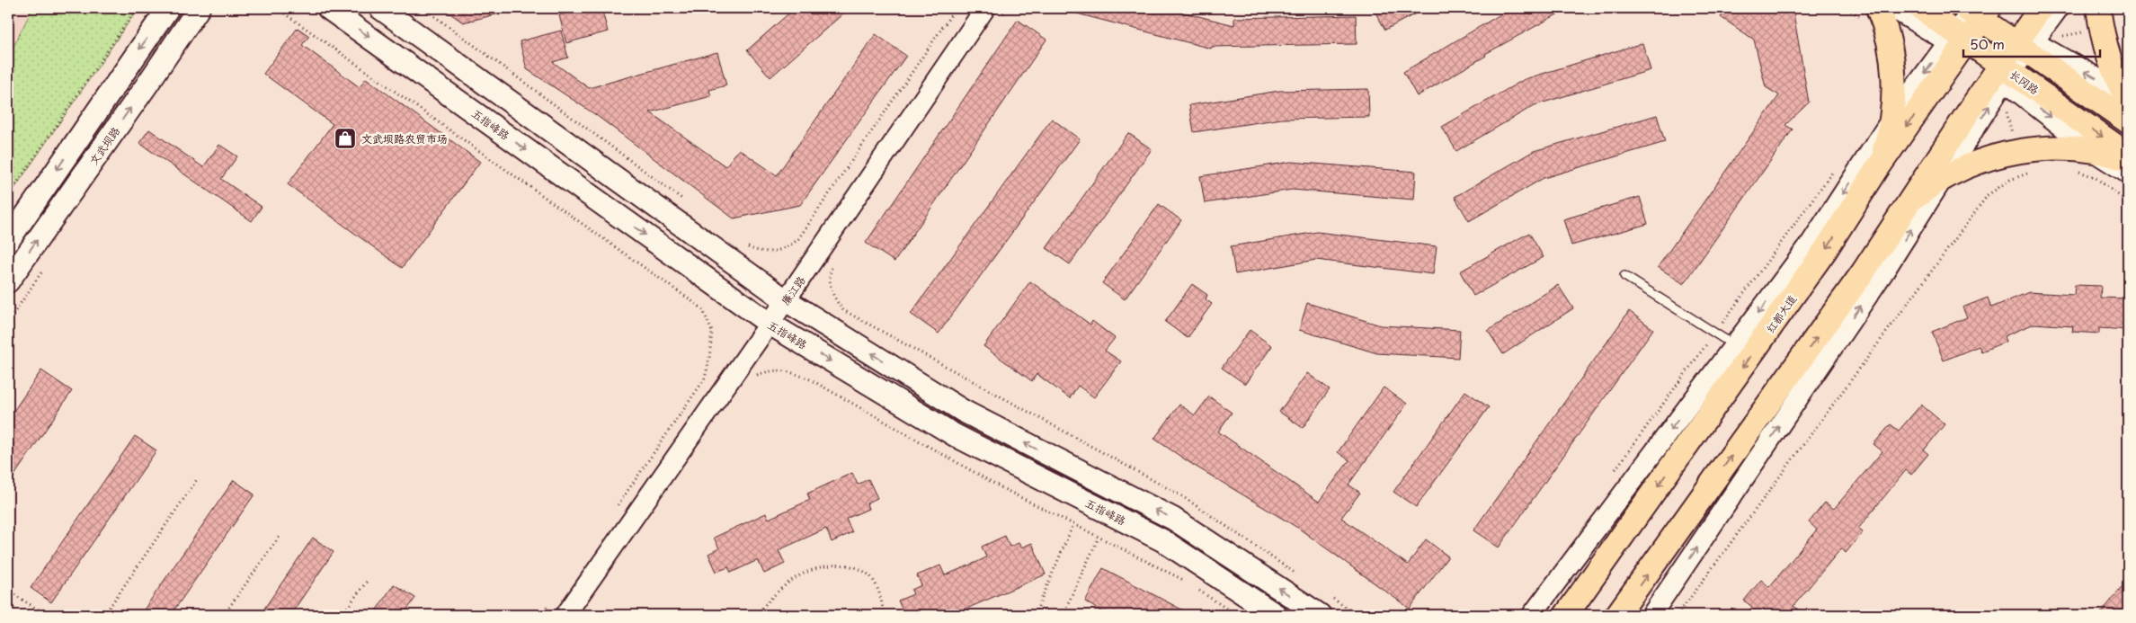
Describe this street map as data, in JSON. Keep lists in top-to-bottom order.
{
  "streets": {
    "main road": [
      "长冈路",
      "五指峰路",
      "文武坝路",
      "红都大道"
    ],
    "street": ["廉江路"]
  },
  "crossings": [
    ["长冈路", "红都大道"],
    ["五指峰路", "廉江路"]
  ],
  "places": {
    "shop": ["文武坝路农贸市场"]
  },
  "scale_bar": "50 m"
}
